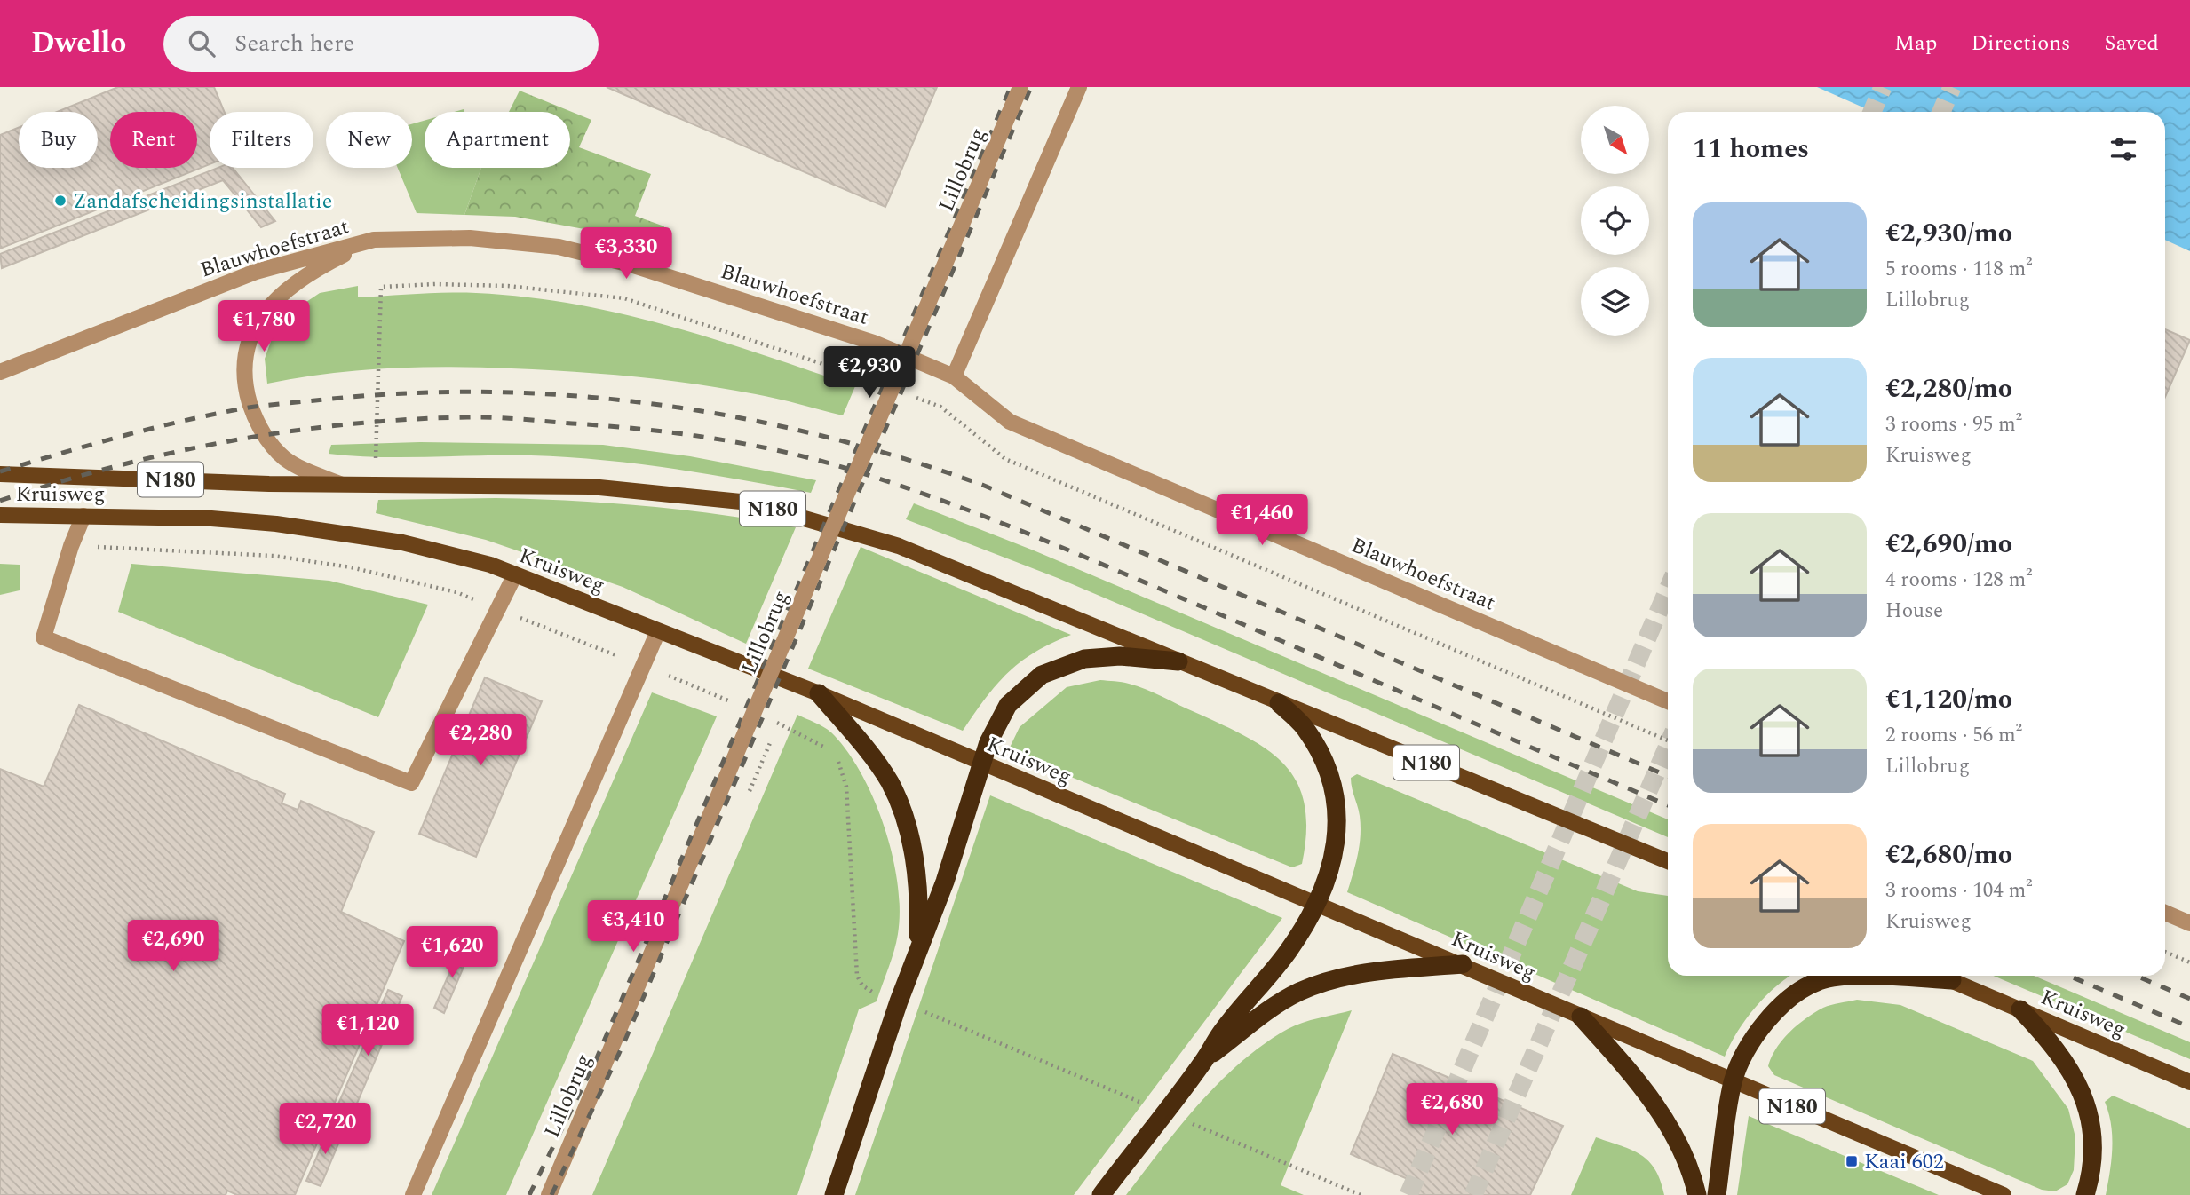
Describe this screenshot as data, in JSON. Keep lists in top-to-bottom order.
{
  "streets": {
    "main road": ["N180", "Kruisweg"],
    "street": ["Lillobrug", "Blauwhoefstraat"]
  },
  "places": {
    "other": ["Zandafscheidingsinstallatie"],
    "transit": ["Kaai 602"]
  },
  "north": "bottom right",
  "page": {
    "header": "Dwello",
    "search": "Search here",
    "nav": ["Map", "Directions", "Saved"],
    "chip": [
      "Buy",
      "Rent",
      "Filters",
      "New",
      "Apartment"
    ],
    "heading": "11 homes",
    "list": [
      {
        "name": "€2,930/mo",
        "note": "5 rooms · 118 m² · Lillobrug"
      },
      {
        "name": "€2,280/mo",
        "note": "3 rooms · 95 m² · Kruisweg"
      },
      {
        "name": "€2,690/mo",
        "note": "4 rooms · 128 m² · House"
      },
      {
        "name": "€1,120/mo",
        "note": "2 rooms · 56 m² · Lillobrug"
      },
      {
        "name": "€2,680/mo",
        "note": "3 rooms · 104 m² · Kruisweg"
      }
    ],
    "price": [
      "€3,330",
      "€1,780",
      "€2,930",
      "€1,460",
      "€2,280",
      "€3,410",
      "€2,690",
      "€1,620",
      "€1,120",
      "€2,680",
      "€2,720"
    ]
  }
}
